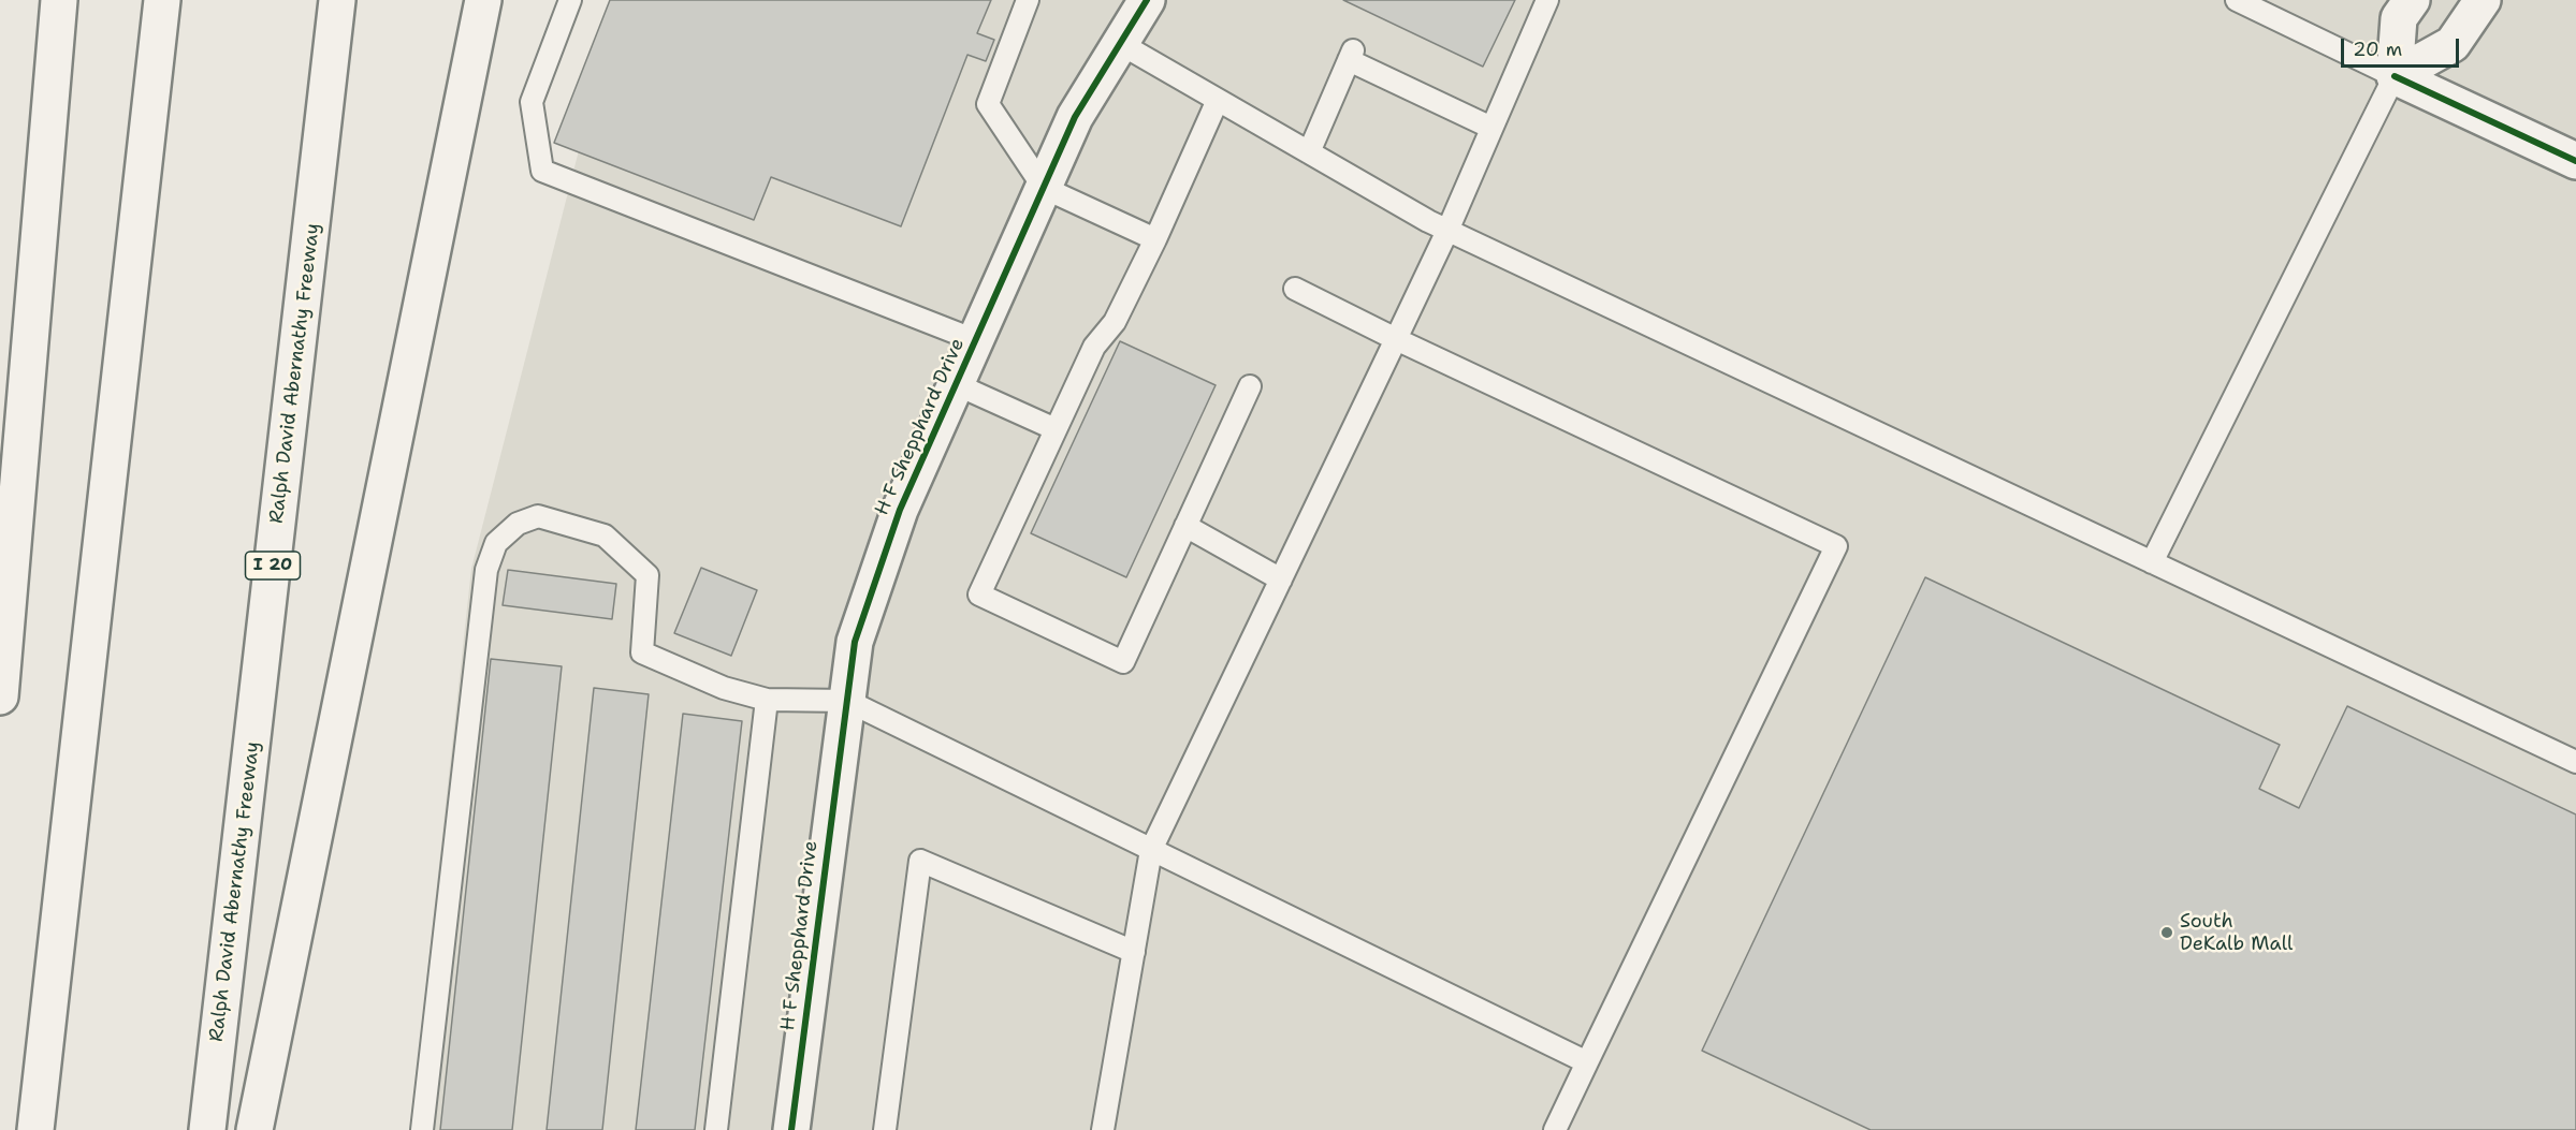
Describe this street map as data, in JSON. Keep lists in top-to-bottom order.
{
  "streets": {
    "main road": ["Ralph David Abernathy Freeway", "H F Shepphard Drive", "I 20"]
  },
  "places": ["South DeKalb Mall"],
  "scale_bar": "20 m"
}
